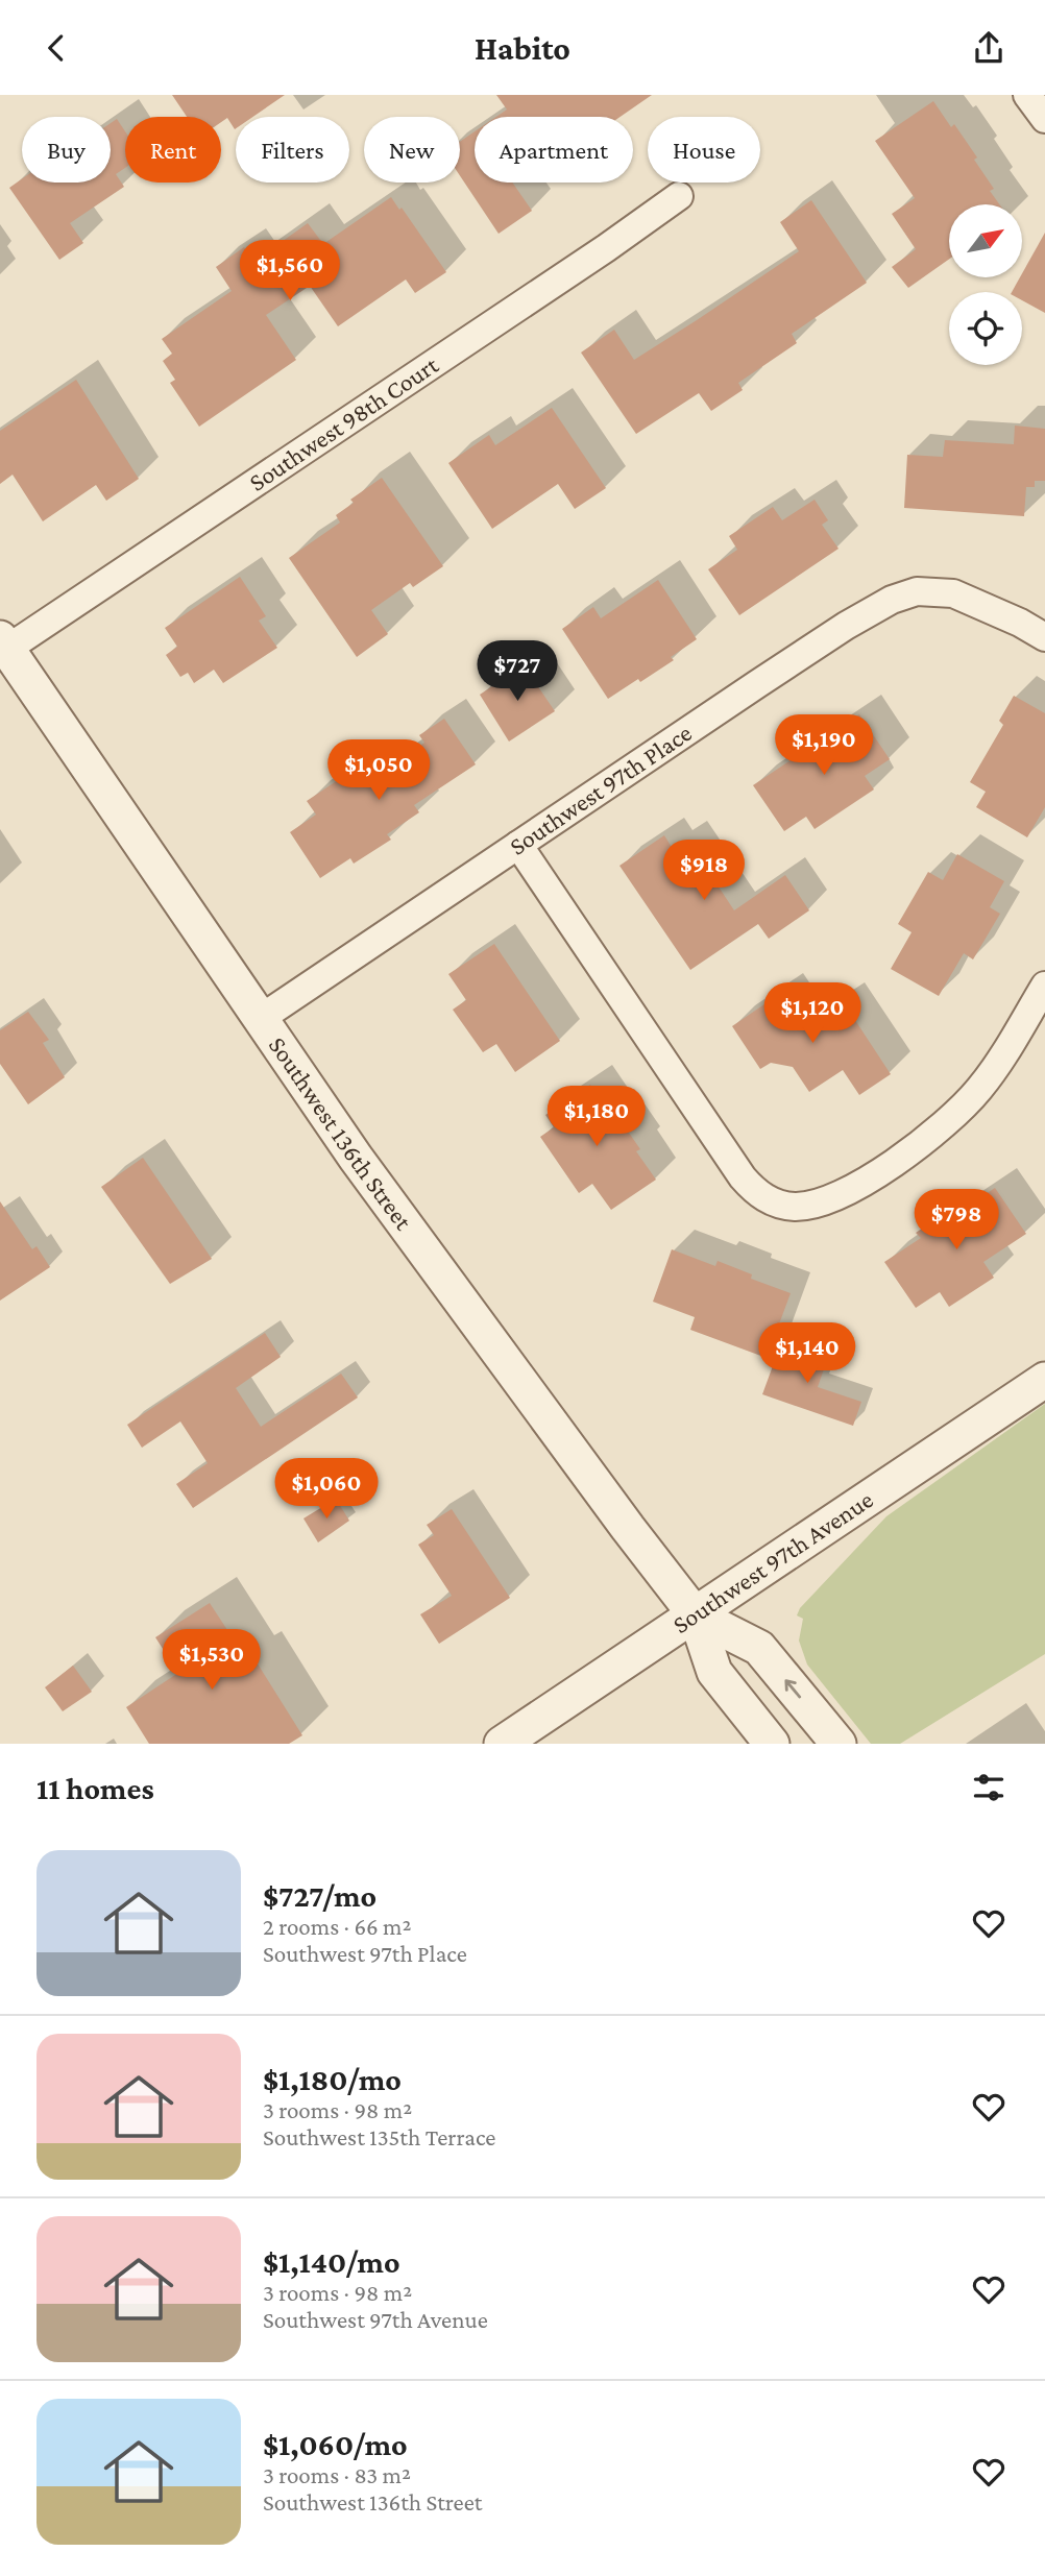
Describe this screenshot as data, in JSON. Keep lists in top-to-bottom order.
{
  "streets": {
    "street": [
      "Southwest 98th Court",
      "Southwest 97th Place",
      "Southwest 136th Street",
      "Southwest 97th Avenue"
    ]
  },
  "crossings": [
    ["Southwest 98th Court", "Southwest 136th Street"],
    ["Southwest 97th Place", "Southwest 136th Street"],
    ["Southwest 136th Street", "Southwest 97th Avenue"]
  ],
  "north": "top right",
  "page": {
    "header": "Habito",
    "chip": [
      "Buy",
      "Rent",
      "Filters",
      "New",
      "Apartment",
      "House"
    ],
    "price": [
      "$1,560",
      "$727",
      "$1,190",
      "$1,050",
      "$918",
      "$1,120",
      "$1,180",
      "$798",
      "$1,140",
      "$1,060",
      "$1,530"
    ],
    "heading": "11 homes",
    "list": [
      {
        "name": "$727/mo",
        "note": "2 rooms · 66 m² · Southwest 97th Place"
      },
      {
        "name": "$1,180/mo",
        "note": "3 rooms · 98 m² · Southwest 135th Terrace"
      },
      {
        "name": "$1,140/mo",
        "note": "3 rooms · 98 m² · Southwest 97th Avenue"
      },
      {
        "name": "$1,060/mo",
        "note": "3 rooms · 83 m² · Southwest 136th Street"
      }
    ]
  }
}
